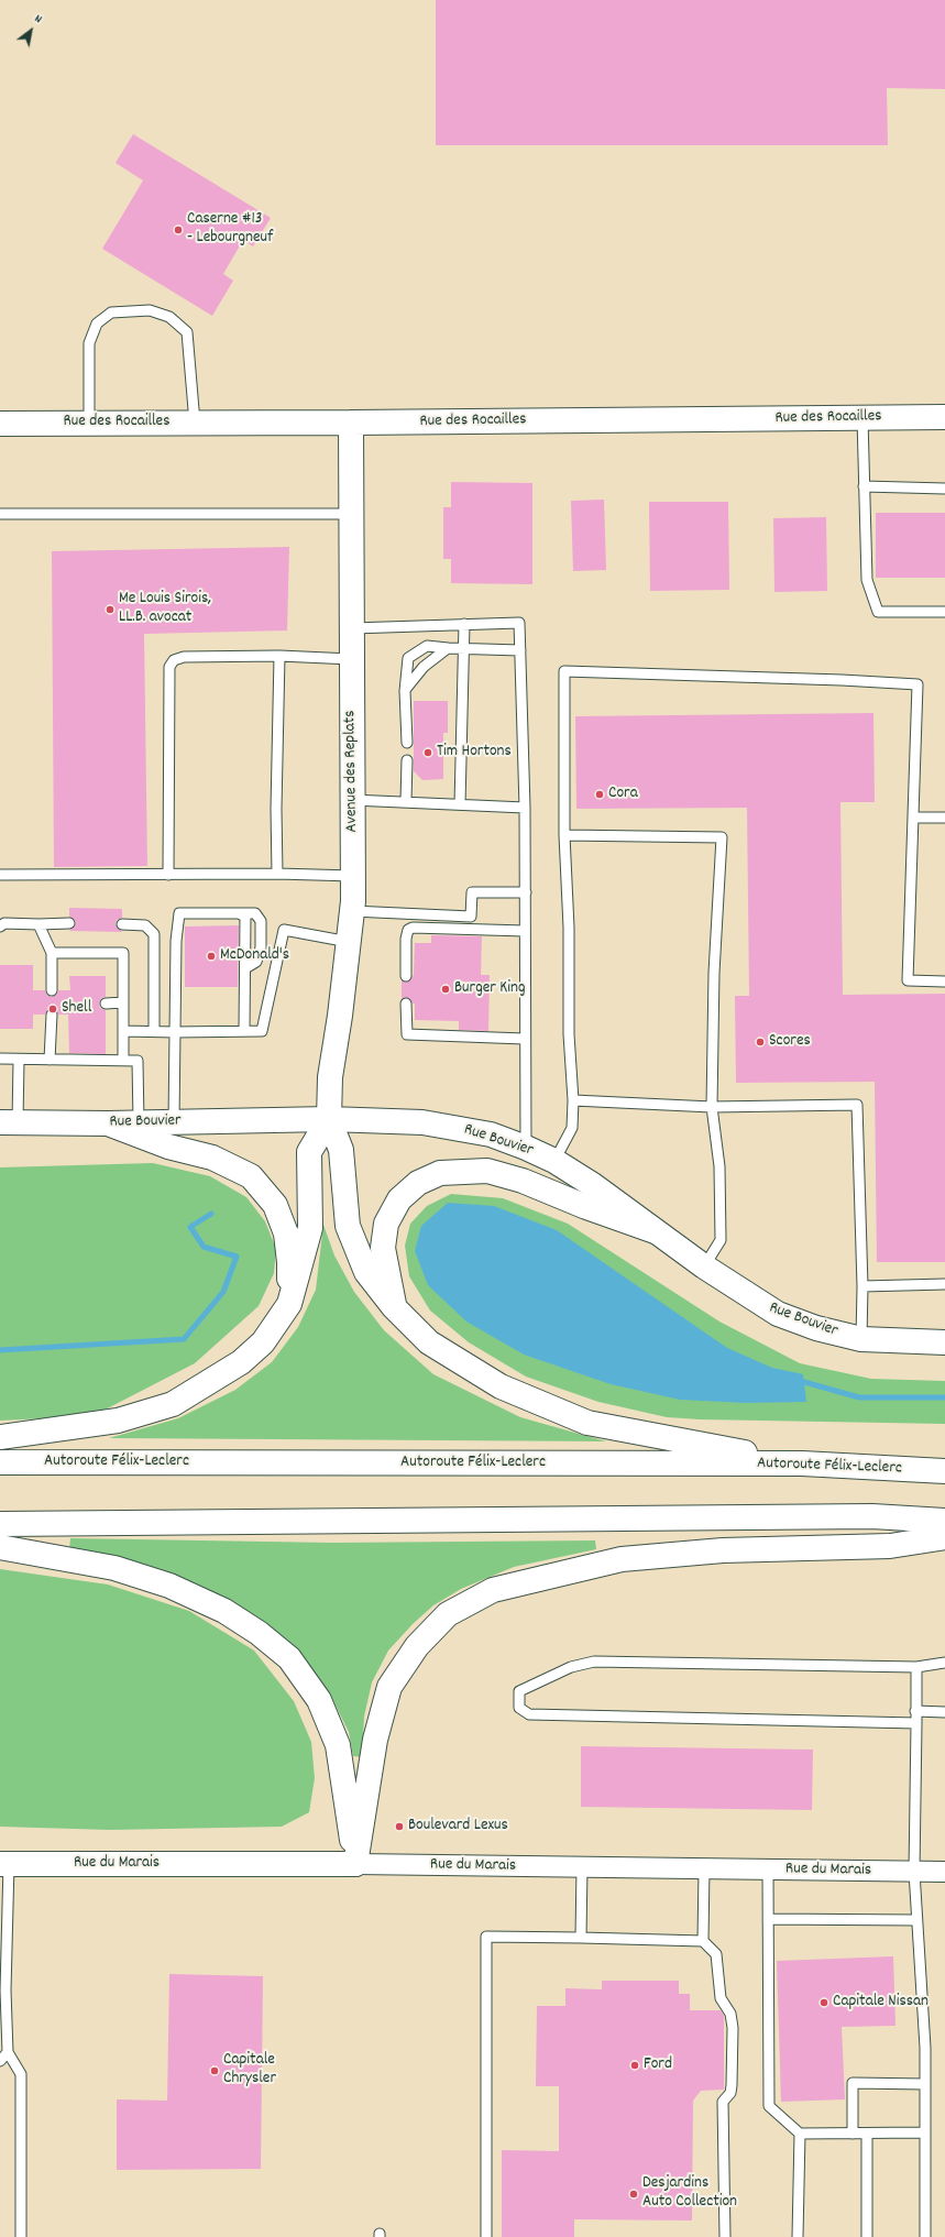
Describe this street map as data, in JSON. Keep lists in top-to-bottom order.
{
  "streets": {
    "main road": [
      "Rue des Rocailles",
      "Avenue des Replats",
      "Rue Bouvier",
      "Autoroute Félix-Leclerc",
      "Rue du Marais"
    ]
  },
  "crossings": [
    ["Rue des Rocailles", "Avenue des Replats"],
    ["Avenue des Replats", "Rue Bouvier"]
  ],
  "places": [
    "Caserne #13 - Lebourgneuf",
    "Me Louis Sirois, LL.B. avocat",
    "Tim Hortons",
    "Cora",
    "McDonald's",
    "Burger King",
    "Shell",
    "Scores",
    "Boulevard Lexus",
    "Capitale Nissan",
    "Ford",
    "Capitale Chrysler",
    "Desjardins Auto Collection"
  ],
  "north": "top right"
}
